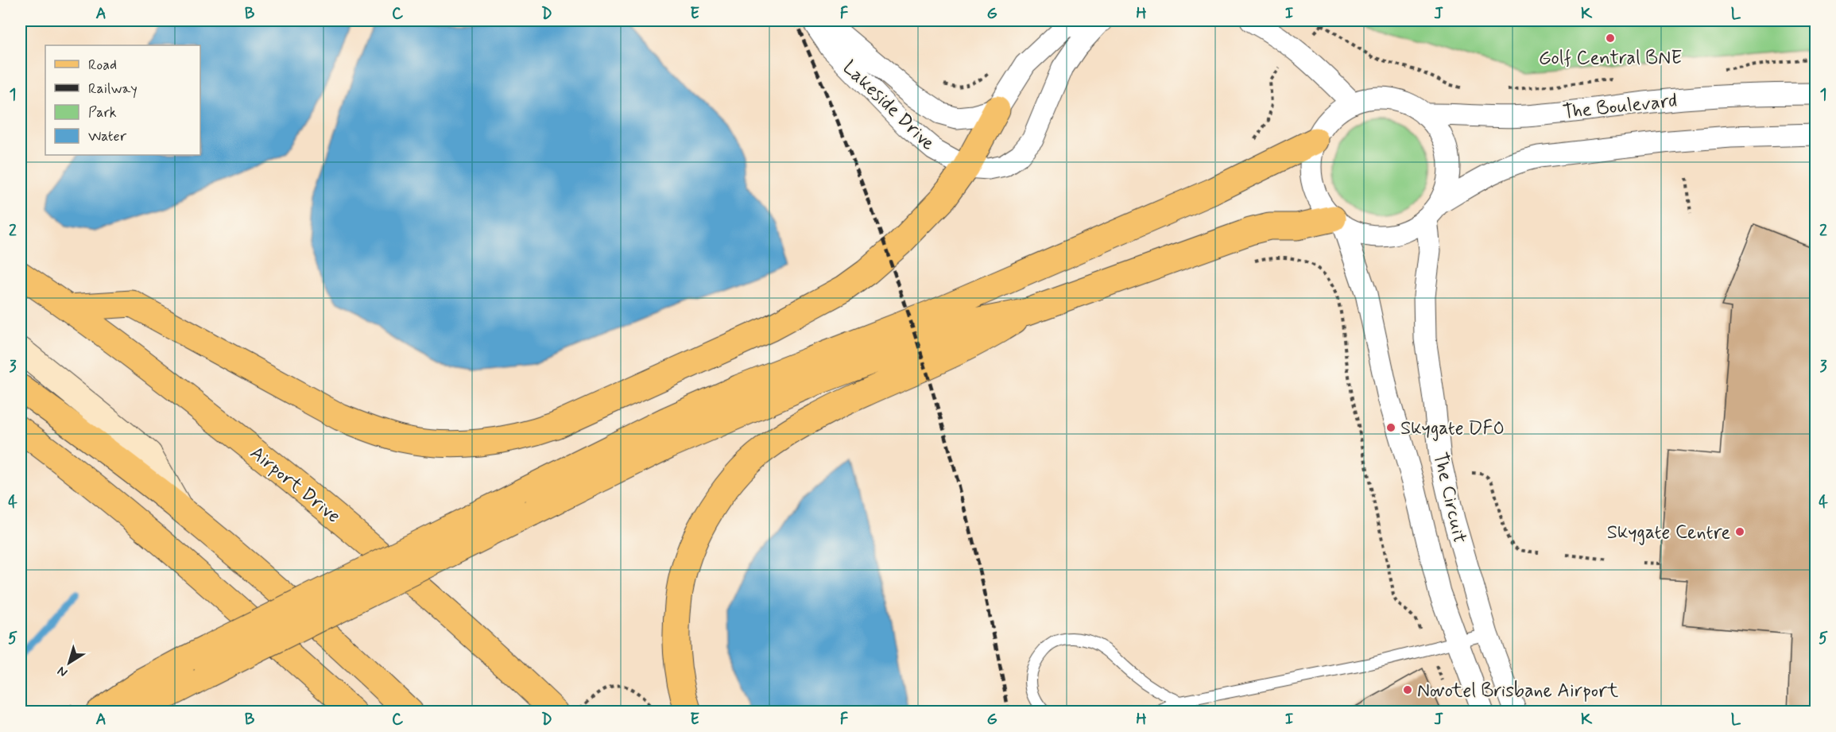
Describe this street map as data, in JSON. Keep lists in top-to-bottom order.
{
  "streets": {
    "main road": ["Airport Drive"],
    "street": ["Lakeside Drive", "The Boulevard", "The Circuit"]
  },
  "crossings": [
    ["The Boulevard", "The Circuit"]
  ],
  "places": [
    "Golf Central BNE",
    "Skygate DFO",
    "Skygate Centre",
    "Novotel Brisbane Airport"
  ],
  "legend": [
    "Road",
    "Railway",
    "Park",
    "Water"
  ],
  "north": "bottom left",
  "grid": {
    "columns": [
      "A",
      "B",
      "C",
      "D",
      "E",
      "F",
      "G",
      "H",
      "I",
      "J",
      "K",
      "L"
    ],
    "rows": [
      "1",
      "2",
      "3",
      "4",
      "5"
    ]
  }
}
